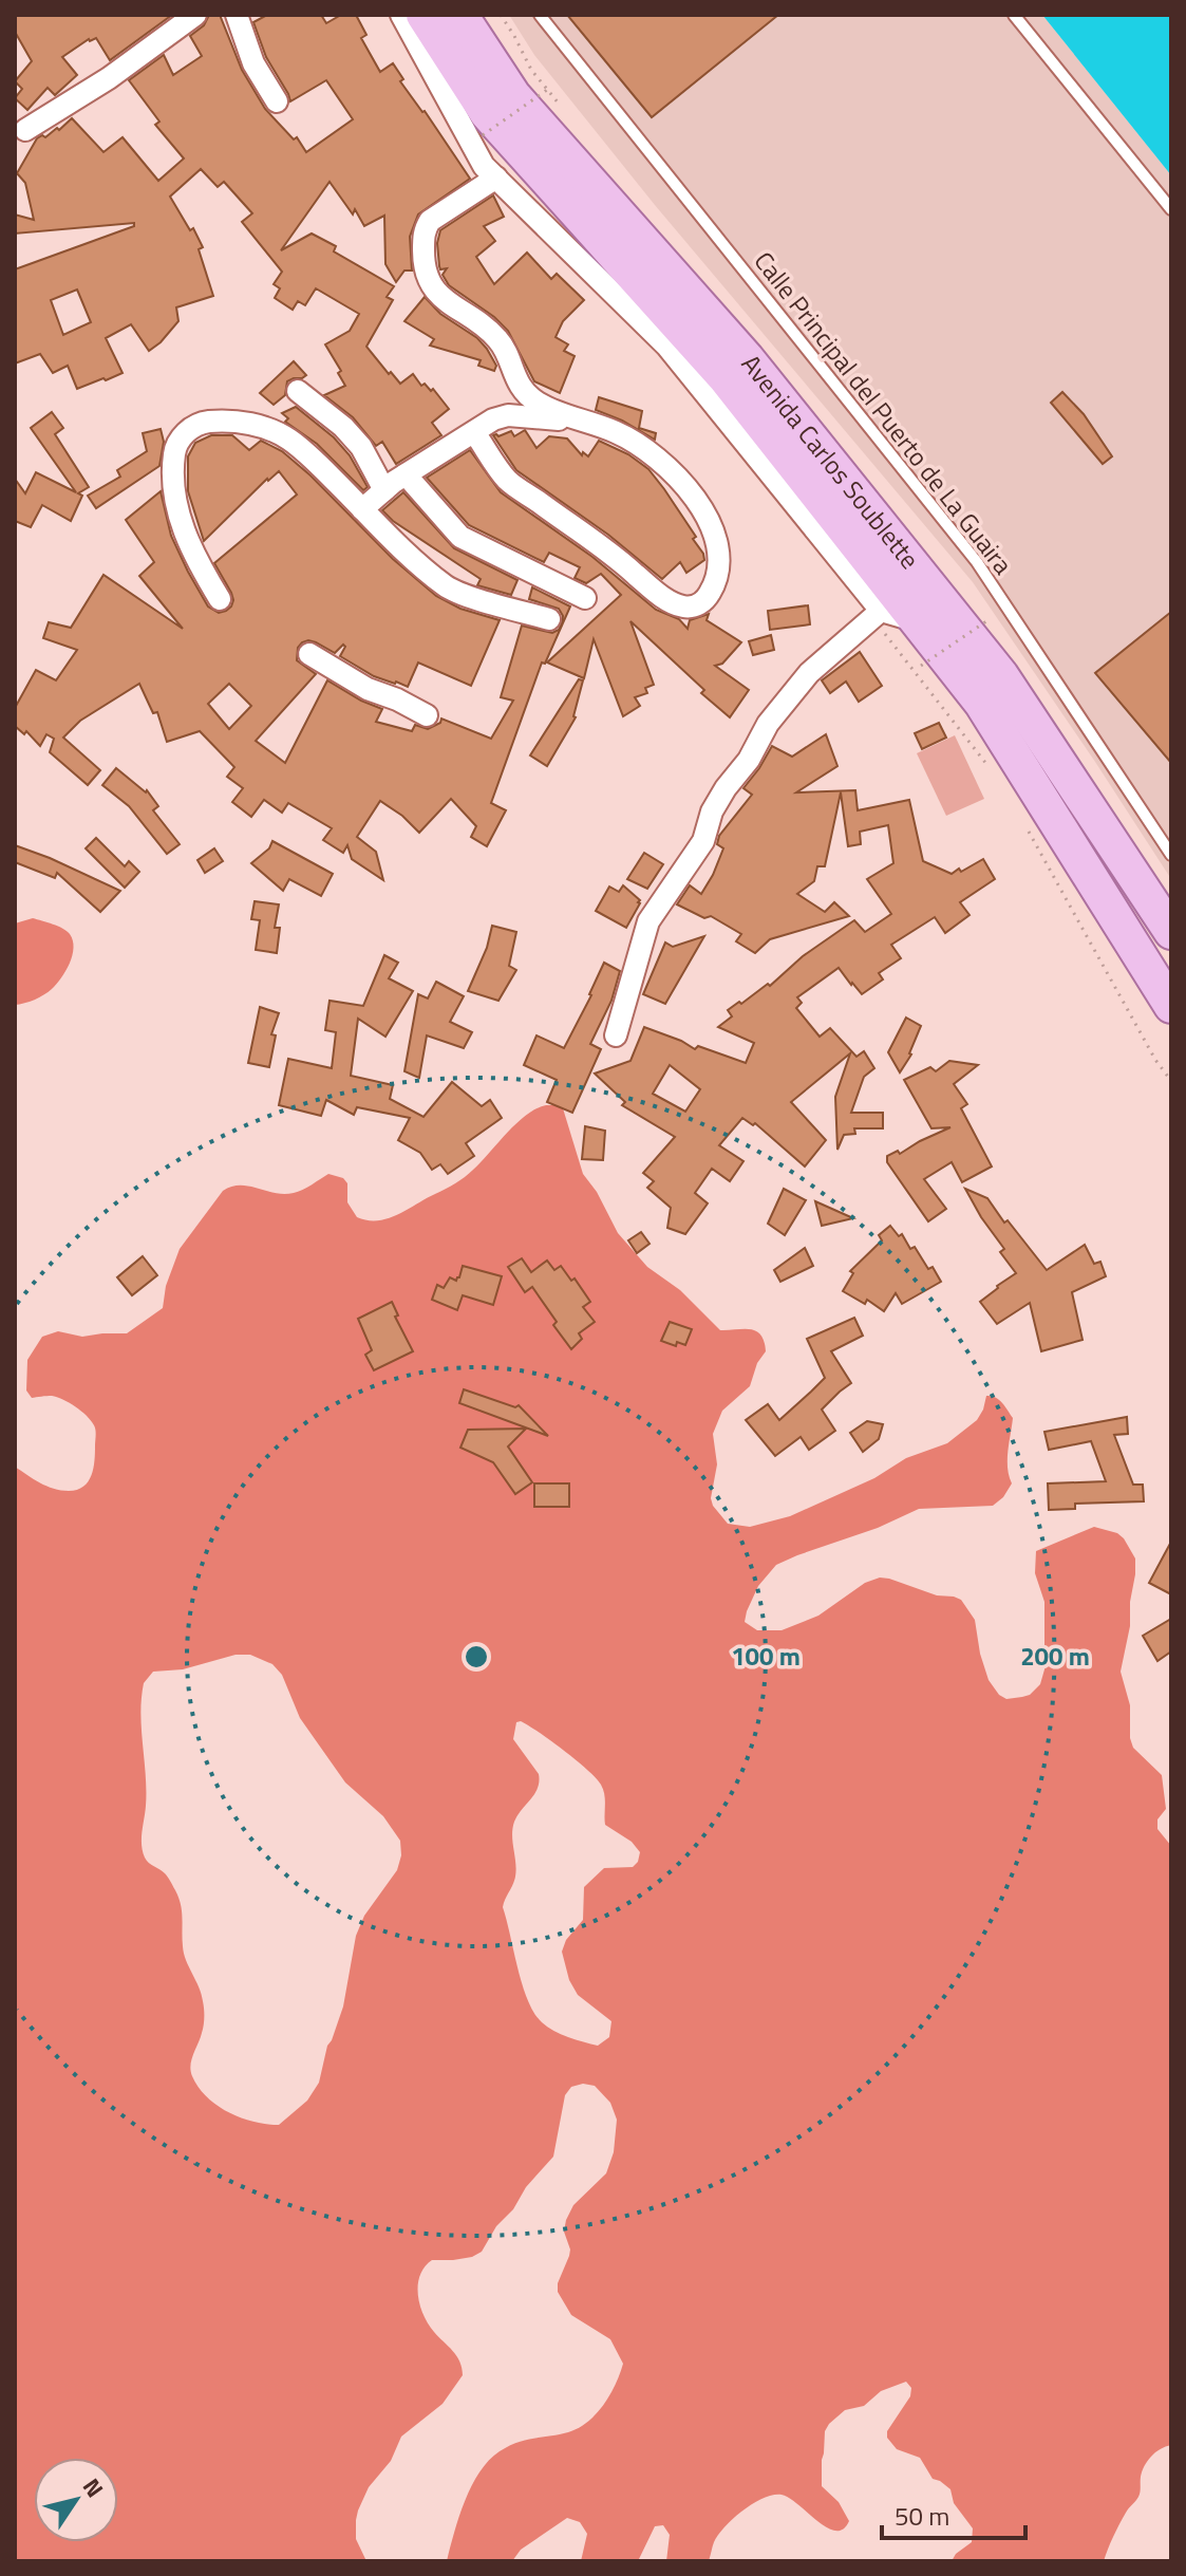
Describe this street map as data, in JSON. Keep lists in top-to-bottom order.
{
  "streets": {
    "main road": ["Avenida Carlos Soublette"],
    "lane": ["Calle Principal del Puerto de La Guaira"]
  },
  "scale_bar": "50 m",
  "north": "top right",
  "rings": ["100 m", "200 m"]
}
